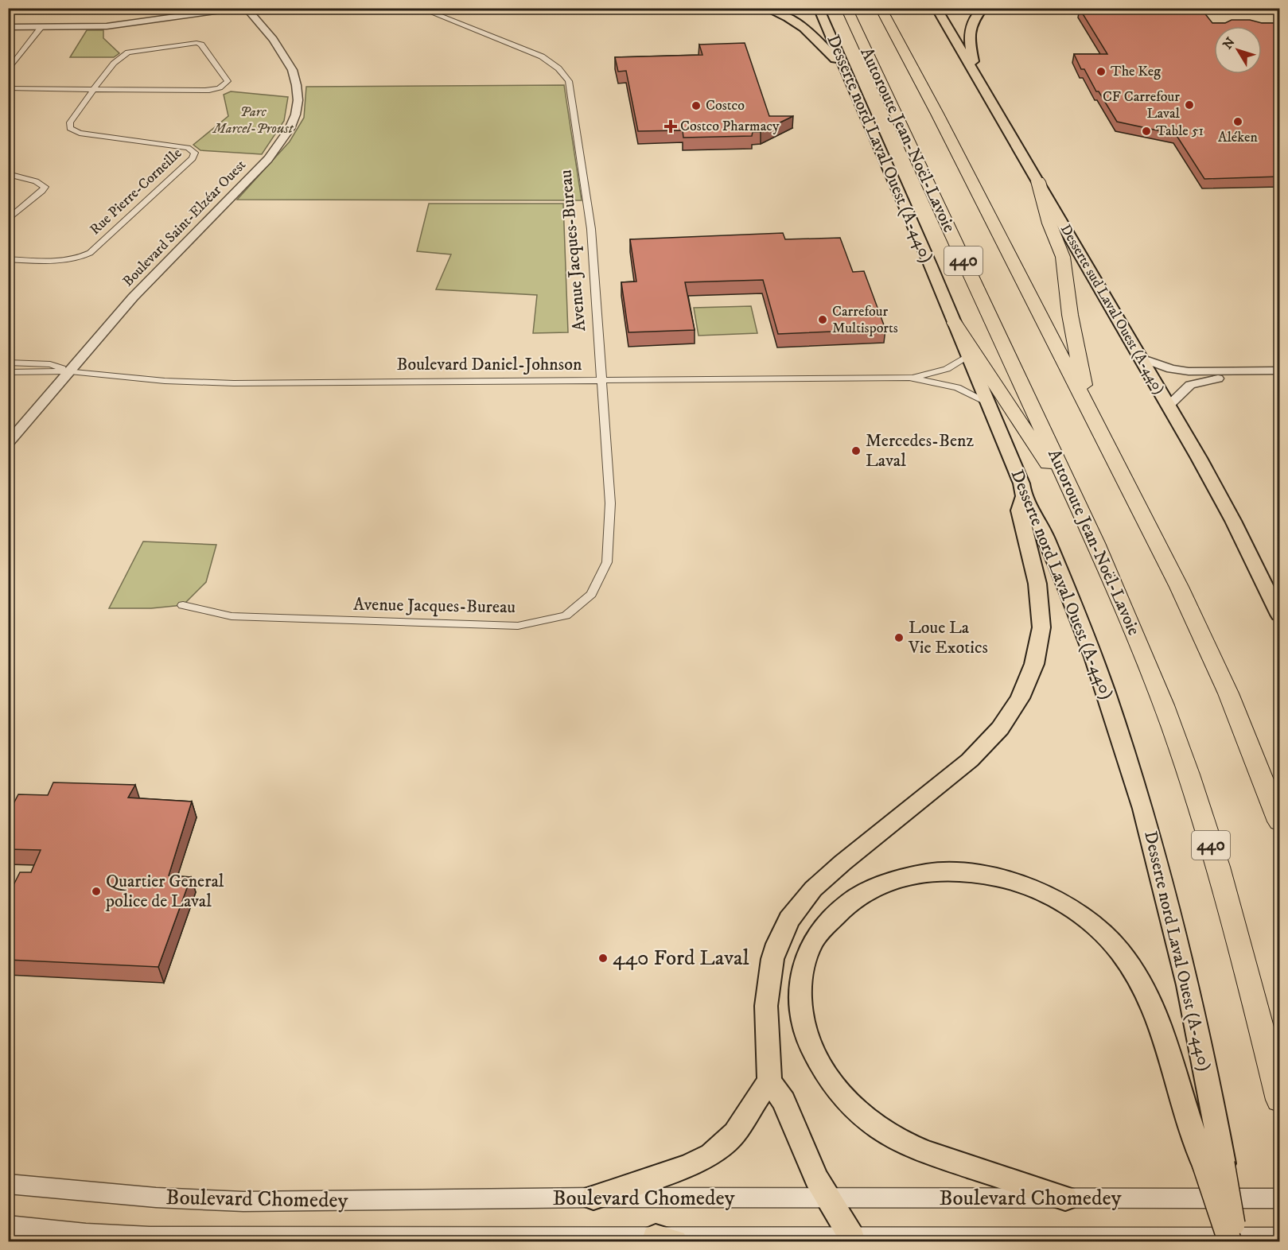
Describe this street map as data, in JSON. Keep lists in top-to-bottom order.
{
  "streets": {
    "highway": ["Autoroute Jean-Noël-Lavoie", "440"],
    "main road": ["Desserte nord Laval Ouest (A-440)", "Desserte sud Laval Ouest (A-440)"],
    "street": [
      "Rue Pierre-Corneille",
      "Boulevard Saint-Elzéar Ouest",
      "Avenue Jacques-Bureau",
      "Boulevard Daniel-Johnson",
      "Boulevard Chomedey"
    ]
  },
  "crossings": [
    ["Desserte nord Laval Ouest (A-440)", "Boulevard Daniel-Johnson"],
    ["Boulevard Saint-Elzéar Ouest", "Boulevard Daniel-Johnson"],
    ["Avenue Jacques-Bureau", "Boulevard Daniel-Johnson"]
  ],
  "parks": ["Parc Marcel-Proust"],
  "places": {
    "other": [
      "The Keg",
      "CF Carrefour Laval",
      "Costco",
      "Aléken",
      "Table 51",
      "Carrefour Multisports",
      "Mercedes-Benz Laval",
      "Loue La Vie Exotics",
      "Quartier General police de Laval",
      "440 Ford Laval"
    ],
    "health": ["Costco Pharmacy"]
  },
  "north": "top left"
}
